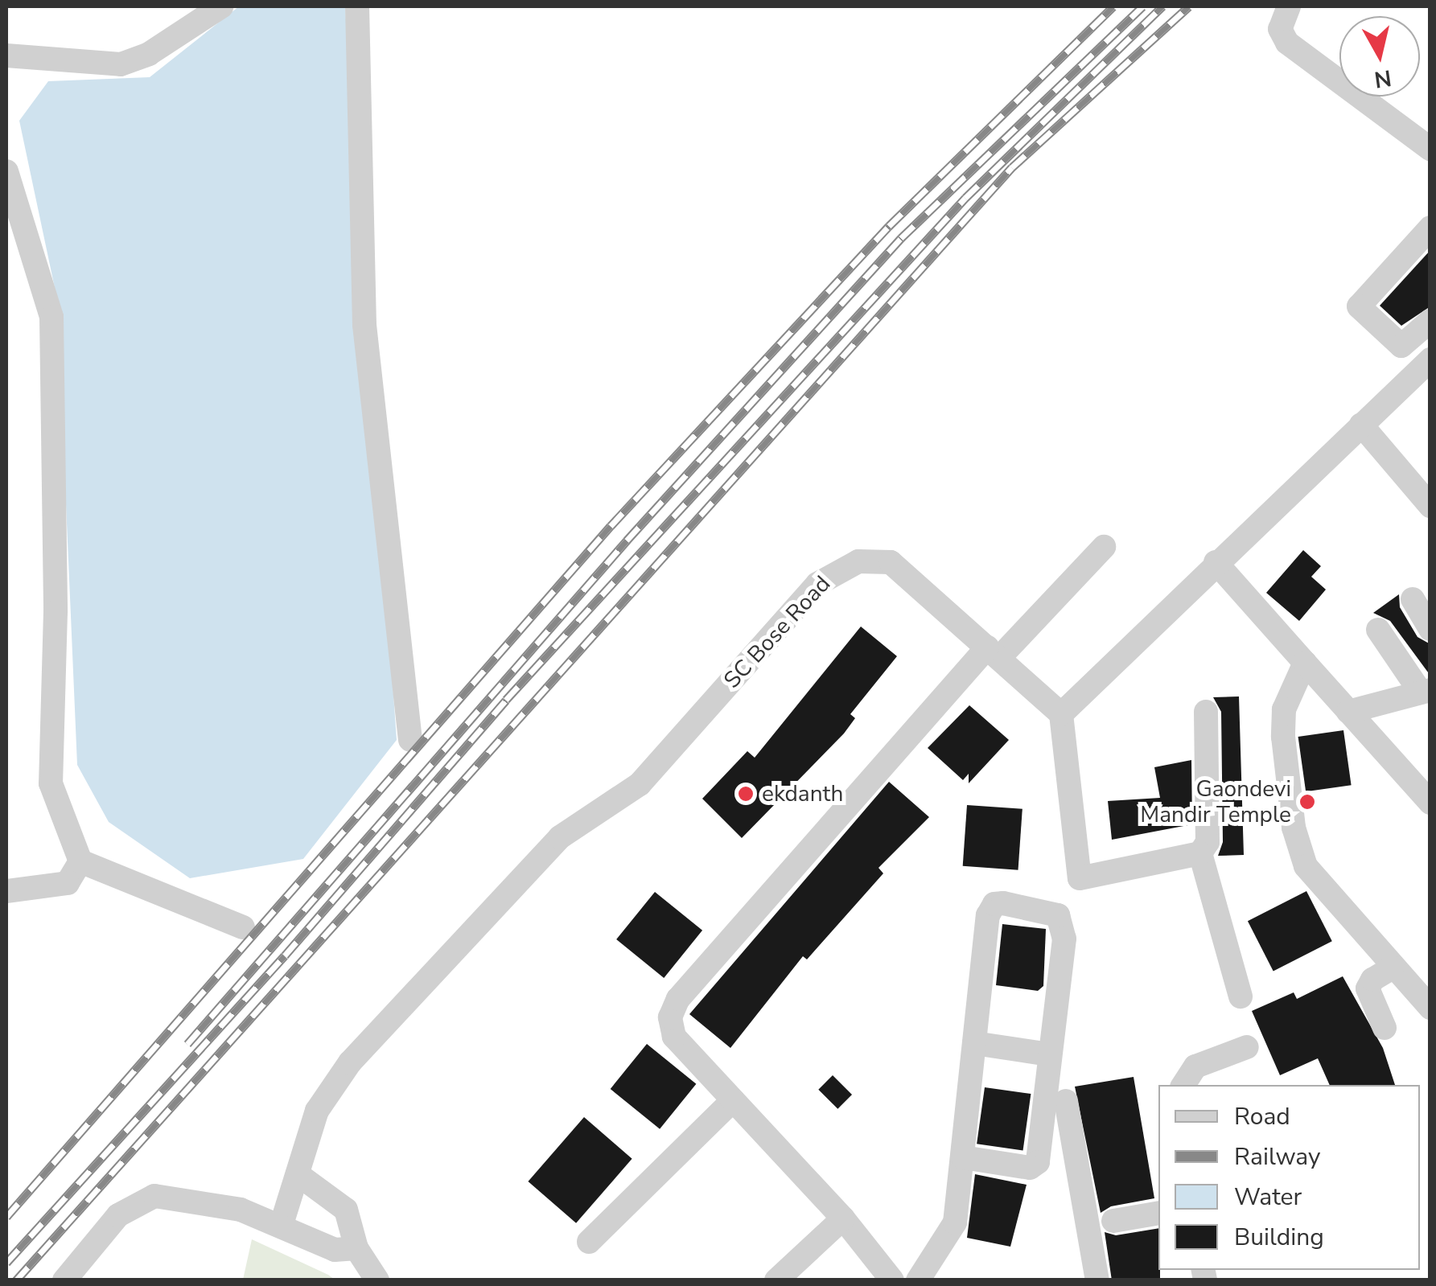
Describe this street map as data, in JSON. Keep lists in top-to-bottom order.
{
  "streets": {
    "street": ["SC Bose Road"]
  },
  "places": ["ekdanth", "Gaondevi Mandir Temple"],
  "legend": [
    "Road",
    "Railway",
    "Water",
    "Building"
  ],
  "north": "bottom"
}
